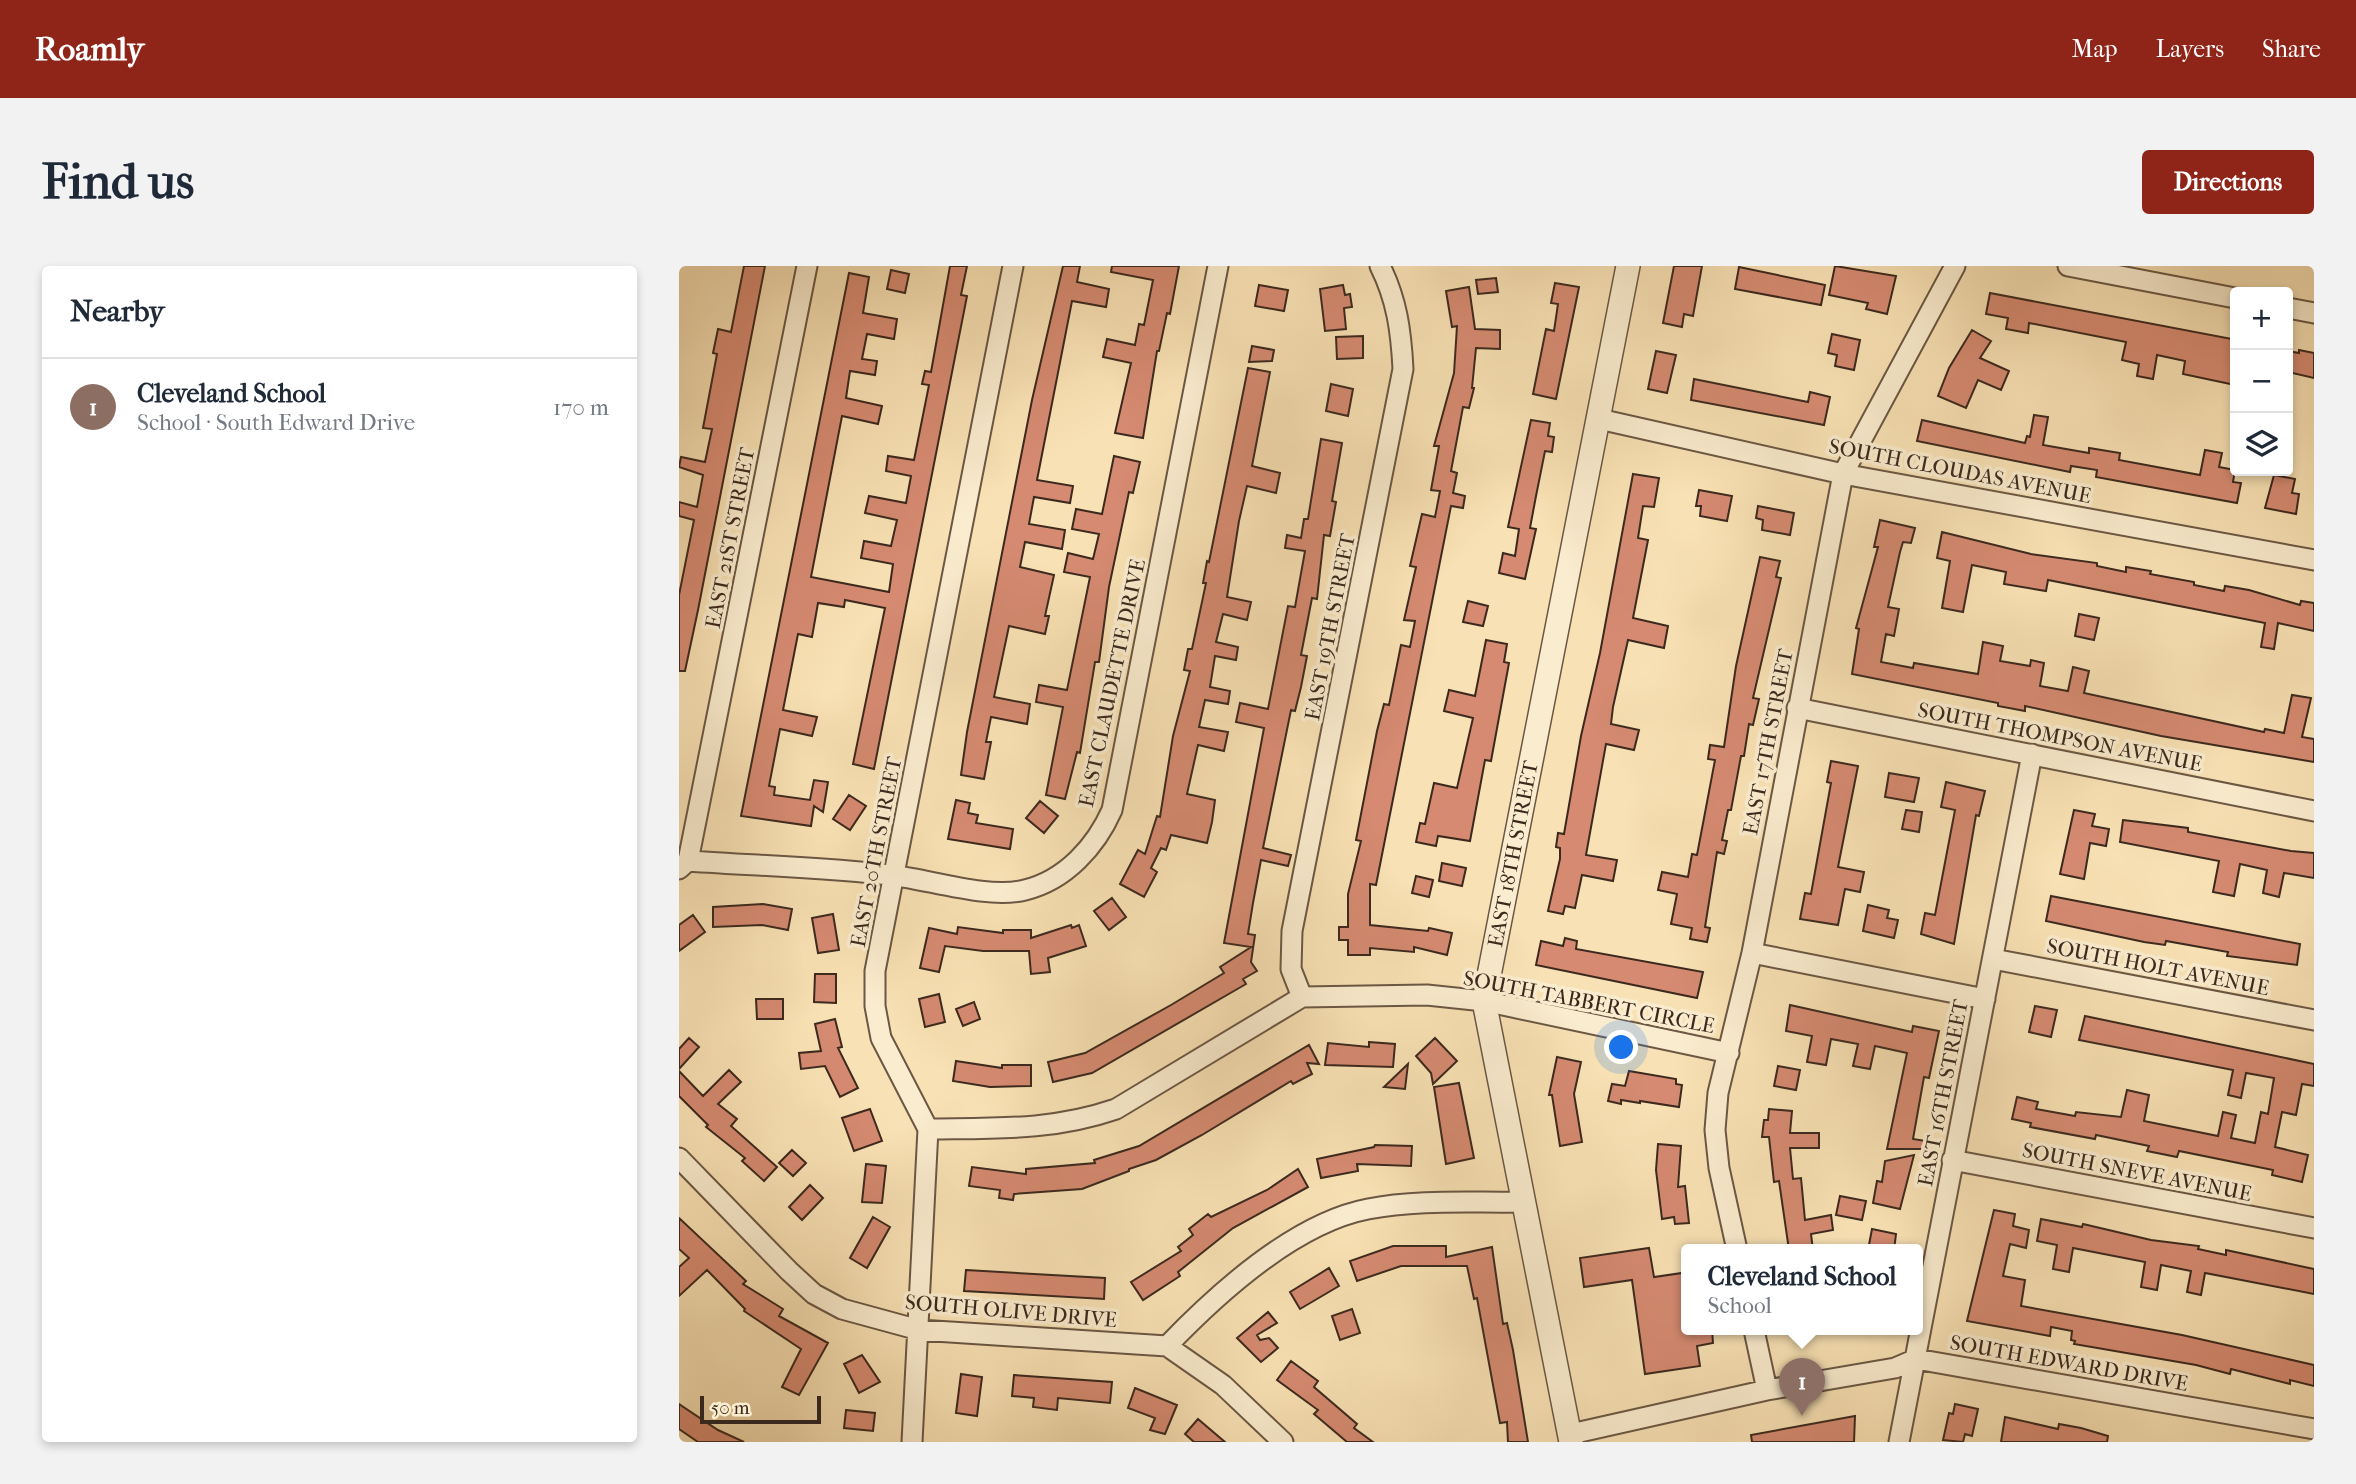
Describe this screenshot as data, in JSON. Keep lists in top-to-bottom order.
{
  "streets": {
    "street": [
      "SOUTH CLOUDAS AVENUE",
      "EAST 21ST STREET",
      "EAST 19TH STREET",
      "EAST CLAUDETTE DRIVE",
      "SOUTH THOMPSON AVENUE",
      "EAST 17TH STREET",
      "EAST 20TH STREET",
      "EAST 18TH STREET",
      "SOUTH HOLT AVENUE",
      "SOUTH TABBERT CIRCLE",
      "EAST 16TH STREET",
      "SOUTH SNEVE AVENUE",
      "SOUTH OLIVE DRIVE",
      "SOUTH EDWARD DRIVE"
    ]
  },
  "crossings": [
    ["SOUTH CLOUDAS AVENUE", "EAST 17TH STREET"],
    ["SOUTH CLOUDAS AVENUE", "EAST 18TH STREET"],
    ["EAST 21ST STREET", "EAST CLAUDETTE DRIVE"],
    ["EAST 19TH STREET", "SOUTH TABBERT CIRCLE"],
    ["EAST CLAUDETTE DRIVE", "EAST 20TH STREET"],
    ["SOUTH THOMPSON AVENUE", "EAST 17TH STREET"],
    ["SOUTH THOMPSON AVENUE", "EAST 16TH STREET"],
    ["EAST 17TH STREET", "SOUTH TABBERT CIRCLE"],
    ["EAST 20TH STREET", "SOUTH TABBERT CIRCLE"],
    ["EAST 20TH STREET", "SOUTH OLIVE DRIVE"],
    ["EAST 18TH STREET", "SOUTH TABBERT CIRCLE"],
    ["EAST 18TH STREET", "SOUTH EDWARD DRIVE"],
    ["SOUTH HOLT AVENUE", "EAST 16TH STREET"],
    ["EAST 16TH STREET", "SOUTH SNEVE AVENUE"],
    ["EAST 16TH STREET", "SOUTH EDWARD DRIVE"]
  ],
  "scale_bar": "50 m",
  "page": {
    "header": "Roamly",
    "nav": ["Map", "Layers", "Share"],
    "buttons": "Directions",
    "title": "Find us",
    "heading": "Nearby",
    "map_buttons": ["+", "−"],
    "list": [
      {
        "mark": "1",
        "name": "Cleveland School",
        "note": "School · South Edward Drive",
        "value": "170 m"
      }
    ],
    "popup": ["Cleveland School", "School"],
    "pins": "1",
    "scale": "50 m"
  }
}
